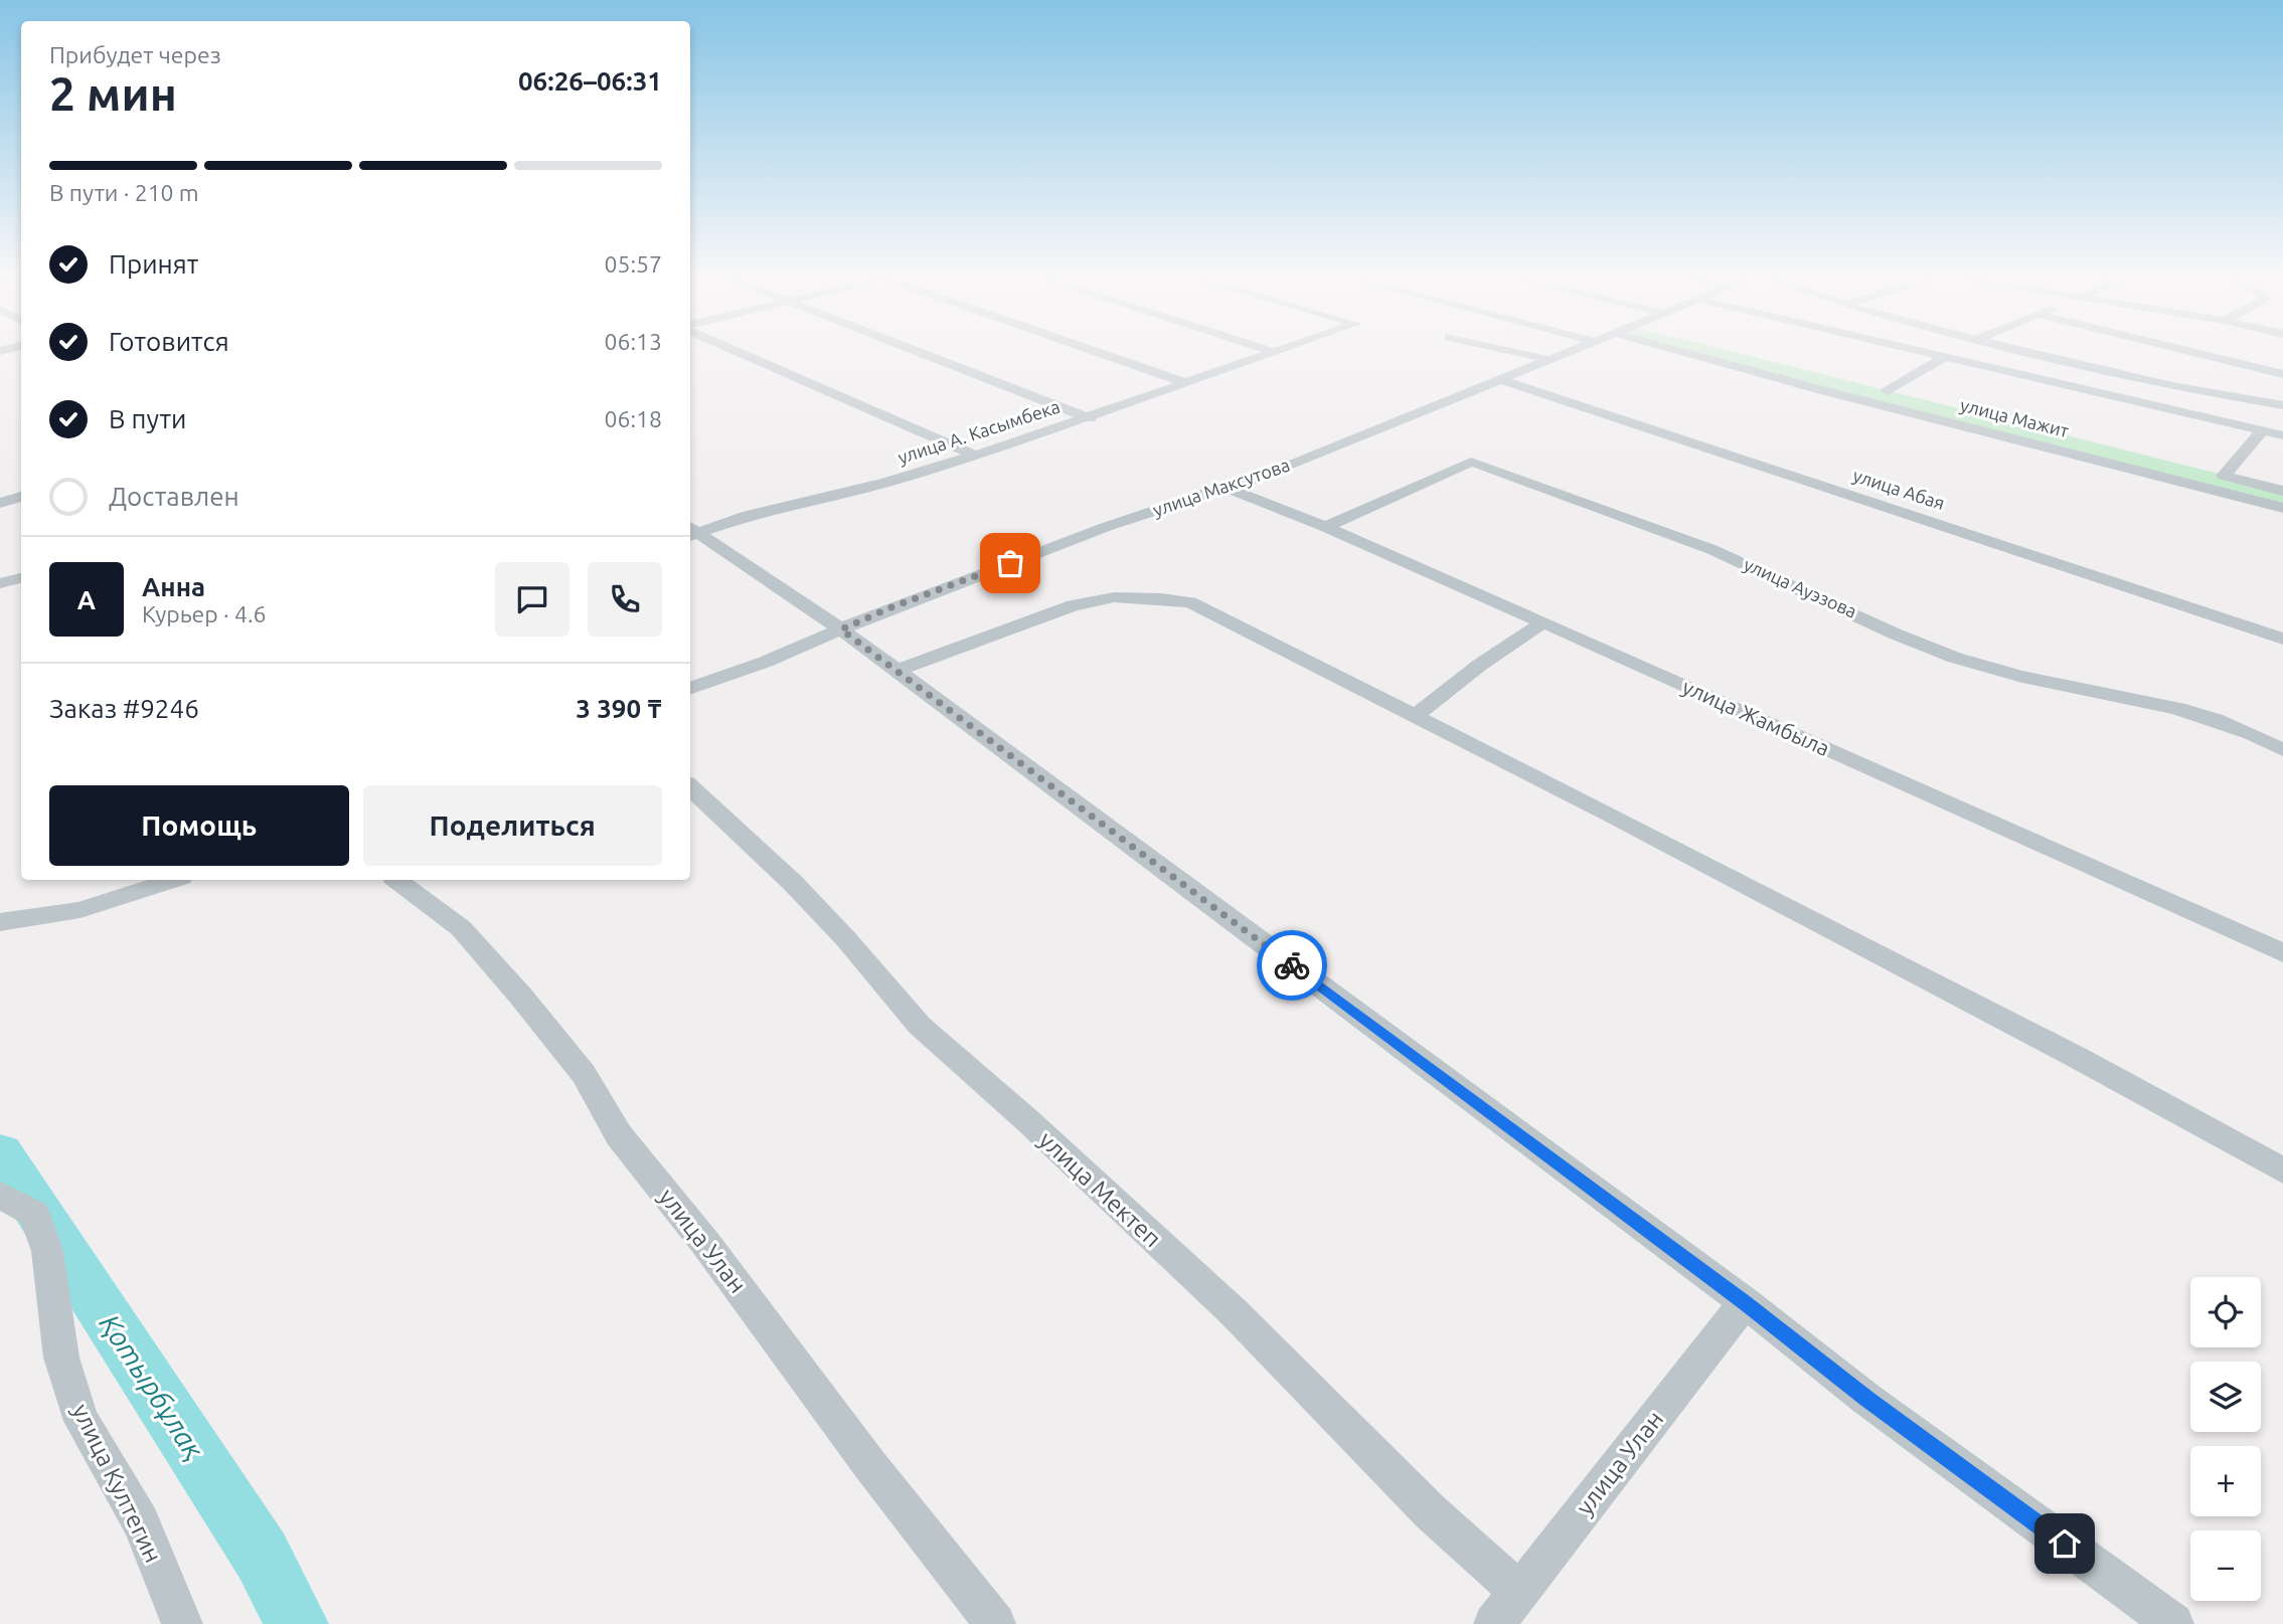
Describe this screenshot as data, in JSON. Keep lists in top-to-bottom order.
{
  "streets": {
    "street": [
      "улица Мажит",
      "улица А. Касымбека",
      "улица Максутова",
      "улица Абая",
      "улица Ауэзова",
      "улица Жамбыла",
      "улица Мектеп",
      "улица Улан",
      "улица Култегин"
    ]
  },
  "crossings": [
    ["улица Максутова", "улица Абая"],
    ["улица Максутова", "улица Жамбыла"],
    ["улица Ауэзова", "улица Жамбыла"],
    ["улица Мектеп", "улица Улан"]
  ],
  "water": ["Қотырбұлақ"],
  "page": {
    "heading": ["2 мин", "Прибудет через", "06:26–06:31"],
    "panel": [
      "Анна",
      "Курьер · 4.6",
      "Заказ #9246",
      "3 390 ₸"
    ],
    "bar": "В пути · 210 m",
    "list": [
      ["Принят", "05:57"],
      ["Готовится", "06:13"],
      ["В пути", "06:18"],
      "Доставлен"
    ],
    "round": "А",
    "buttons": ["Помощь", "Поделиться"],
    "map_buttons": ["+", "−"]
  }
}
